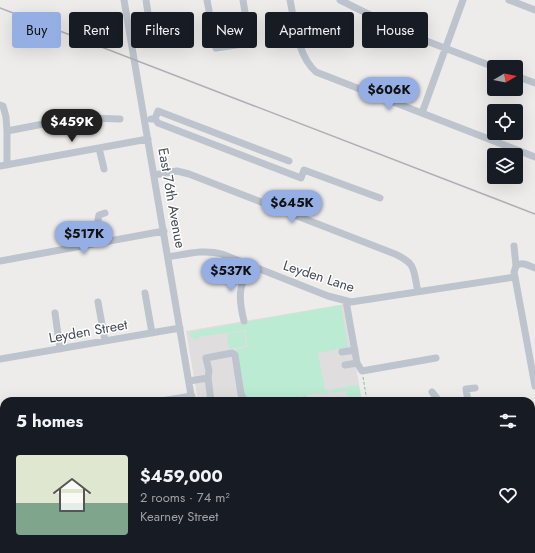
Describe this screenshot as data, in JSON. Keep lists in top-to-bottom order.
{
  "streets": {
    "street": ["East 76th Avenue", "Leyden Lane", "Leyden Street"]
  },
  "crossings": [
    ["East 76th Avenue", "Leyden Lane"],
    ["East 76th Avenue", "Leyden Street"]
  ],
  "north": "right",
  "page": {
    "chip": [
      "Buy",
      "Rent",
      "Filters",
      "New",
      "Apartment",
      "House"
    ],
    "price": [
      "$606K",
      "$459K",
      "$645K",
      "$517K",
      "$537K"
    ],
    "heading": "5 homes",
    "list": [
      {
        "name": "$459,000",
        "note": "2 rooms · 74 m² · Kearney Street"
      }
    ]
  }
}
